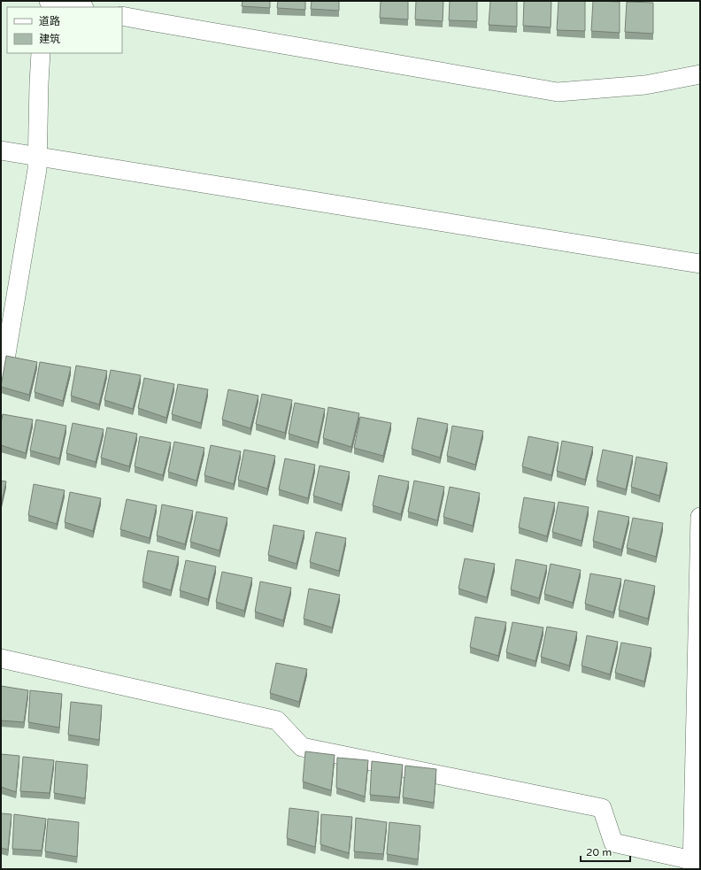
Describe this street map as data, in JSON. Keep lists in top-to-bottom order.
{
  "legend": ["道路", "建筑"],
  "scale_bar": "20 m"
}
